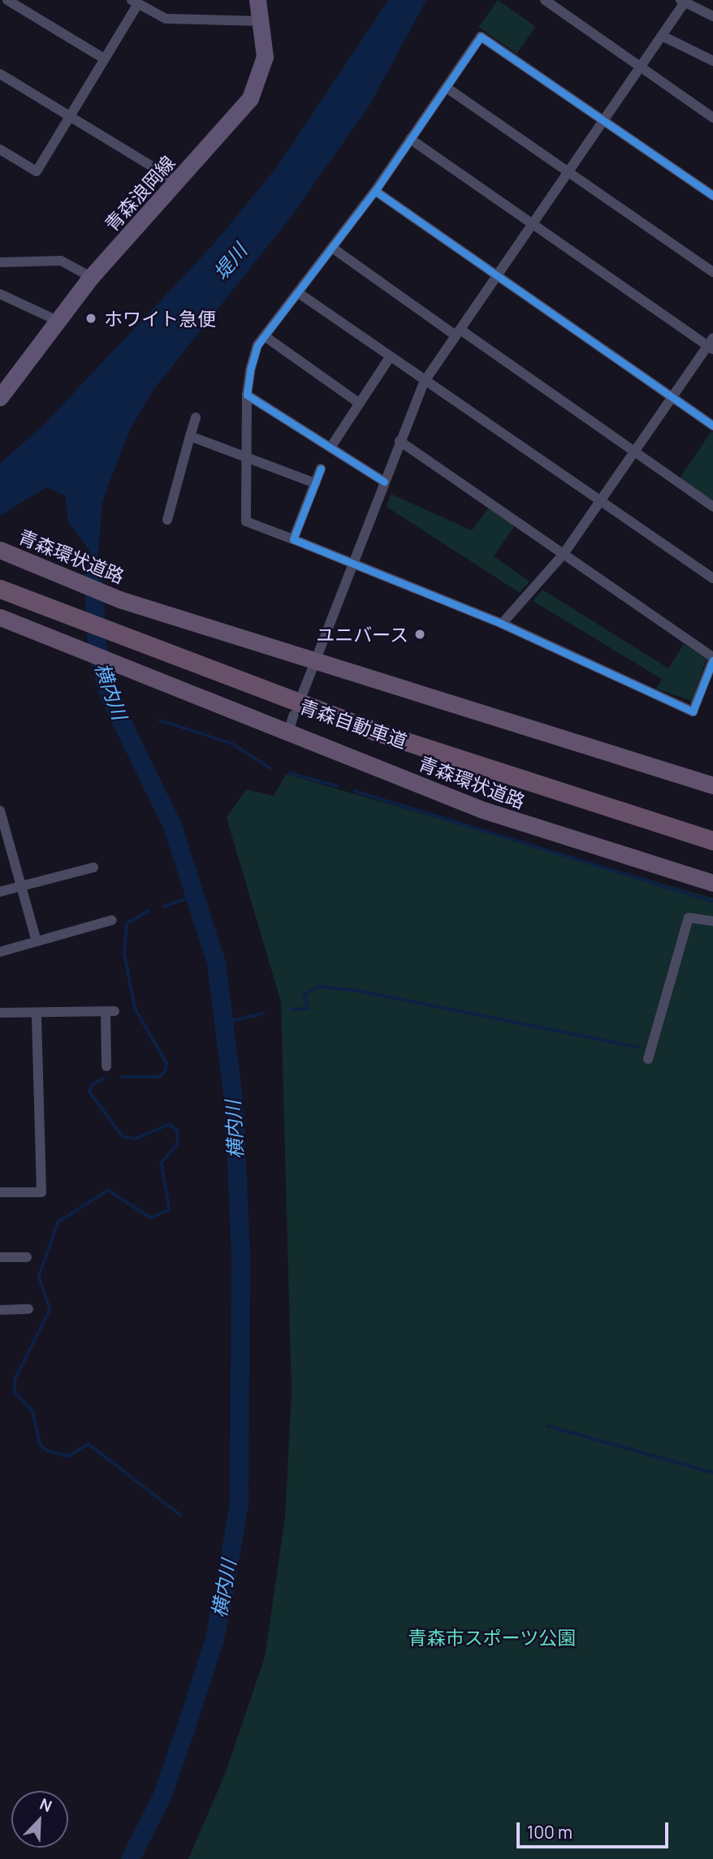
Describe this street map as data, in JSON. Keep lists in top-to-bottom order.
{
  "streets": {
    "highway": ["青森環状道路", "青森自動車道"],
    "main road": ["青森浪岡線"]
  },
  "water": ["堤川", "横内川"],
  "parks": ["青森市スポーツ公園"],
  "places": ["ホワイト急便", "ユニバース"],
  "scale_bar": "100 m",
  "north": "top right"
}
